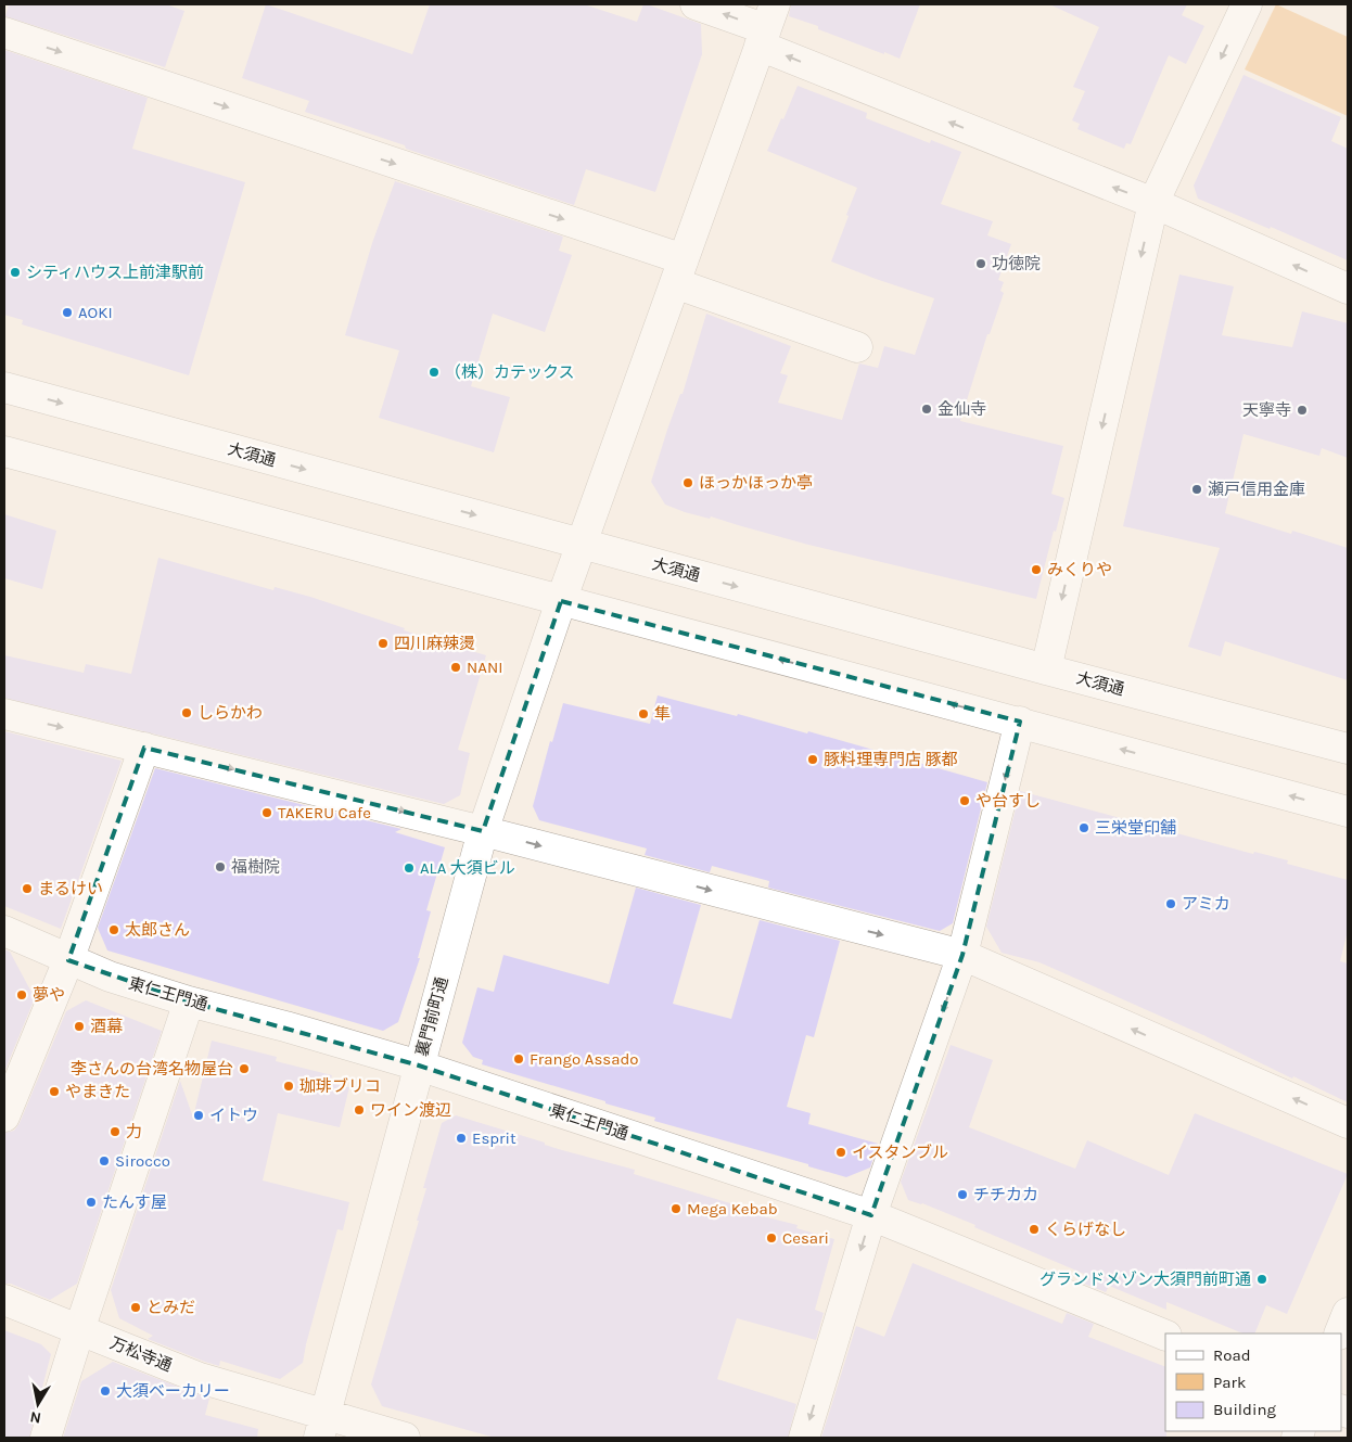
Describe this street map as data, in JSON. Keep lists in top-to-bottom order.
{
  "streets": {
    "street": [
      "大須通",
      "東仁王門通",
      "裏門前町通",
      "万松寺通"
    ]
  },
  "crossings": [
    ["大須通", "裏門前町通"],
    ["東仁王門通", "裏門前町通"],
    ["裏門前町通", "万松寺通"]
  ],
  "places": [
    "功徳院",
    "シティハウス上前津駅前",
    "AOKI",
    "（株）カテックス",
    "金仙寺",
    "天寧寺",
    "ほっかほっか亭",
    "瀬戸信用金庫",
    "みくりや",
    "四川麻辣燙",
    "NANI",
    "しらかわ",
    "隼",
    "豚料理専門店 豚都",
    "や台すし",
    "TAKERU Cafe",
    "三栄堂印舗",
    "福樹院",
    "ALA 大須ビル",
    "まるけい",
    "アミカ",
    "太郎さん",
    "夢や",
    "酒幕",
    "Frango Assado",
    "李さんの台湾名物屋台",
    "珈琲ブリコ",
    "やまきた",
    "ワイン渡辺",
    "イトウ",
    "力",
    "Esprit",
    "イスタンブル",
    "Sirocco",
    "チチカカ",
    "たんす屋",
    "Mega Kebab",
    "くらげなし",
    "Cesari",
    "グランドメゾン大須門前町通",
    "とみだ",
    "大須ベーカリー"
  ],
  "legend": ["Road", "Park", "Building"],
  "north": "bottom"
}
